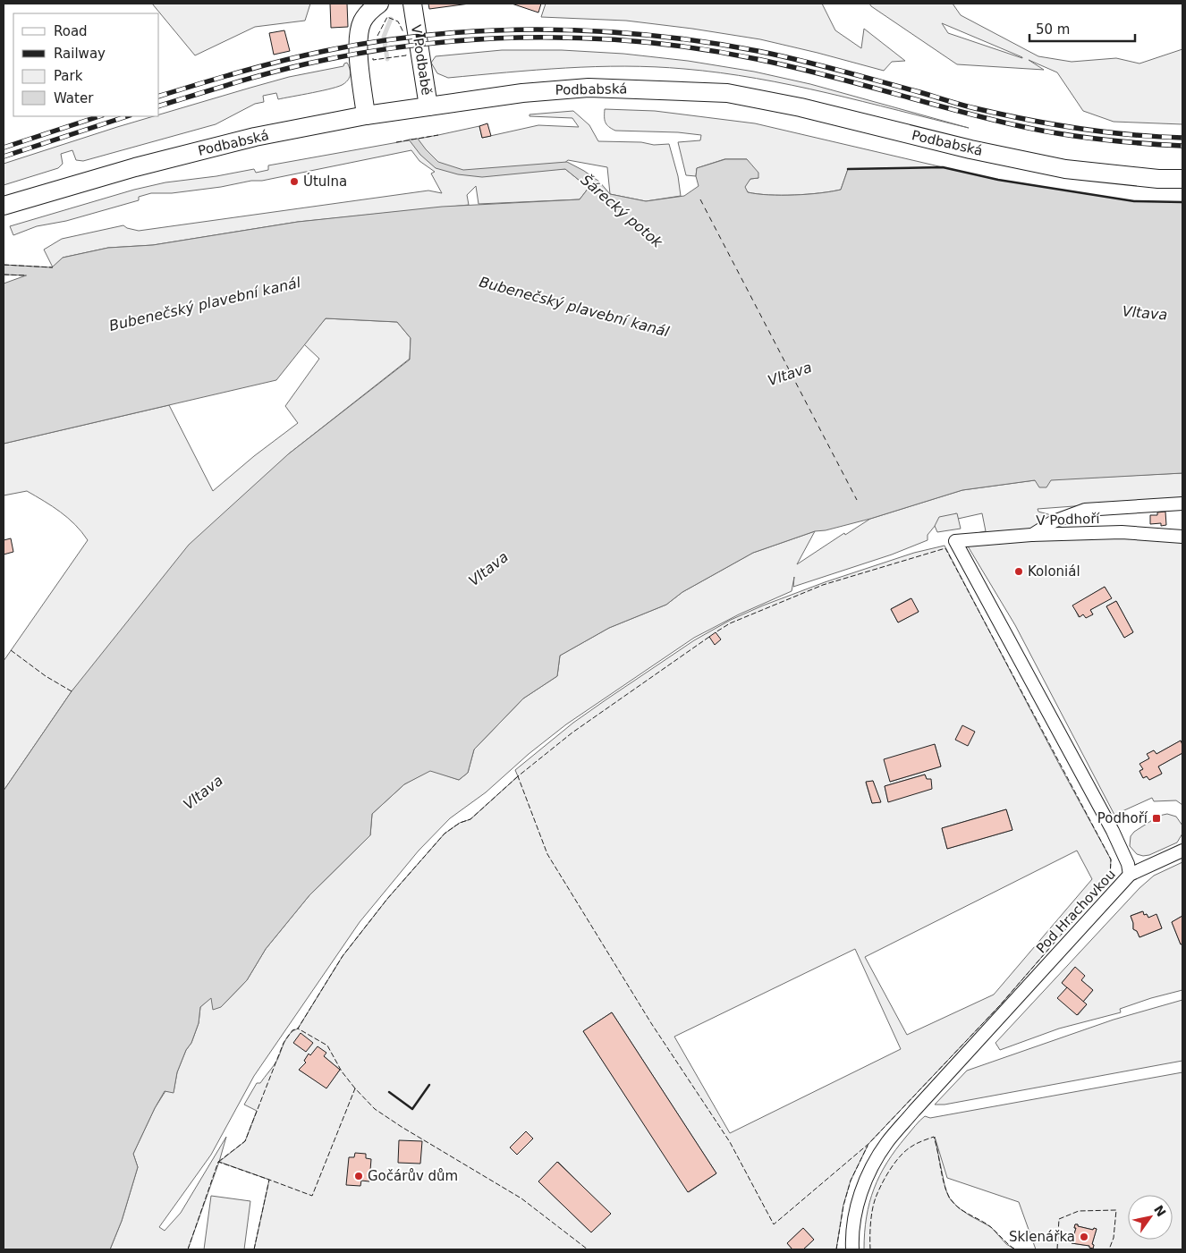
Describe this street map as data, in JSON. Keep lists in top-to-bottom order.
{
  "streets": {
    "main road": ["V Podbabě", "Podbabská"],
    "street": ["V Podhoří", "Pod Hrachovkou"]
  },
  "crossings": [
    ["V Podbabě", "Podbabská"],
    ["V Podhoří", "Pod Hrachovkou"]
  ],
  "water": ["Šárecký potok", "Bubenečský plavební kanál", "Vltava"],
  "places": {
    "other": [
      "Útulna",
      "Koloniál",
      "Gočárův dům",
      "Sklenářka"
    ],
    "transit": ["Podhoří"]
  },
  "legend": [
    "Road",
    "Railway",
    "Park",
    "Water"
  ],
  "scale_bar": "50 m",
  "north": "top right"
}
